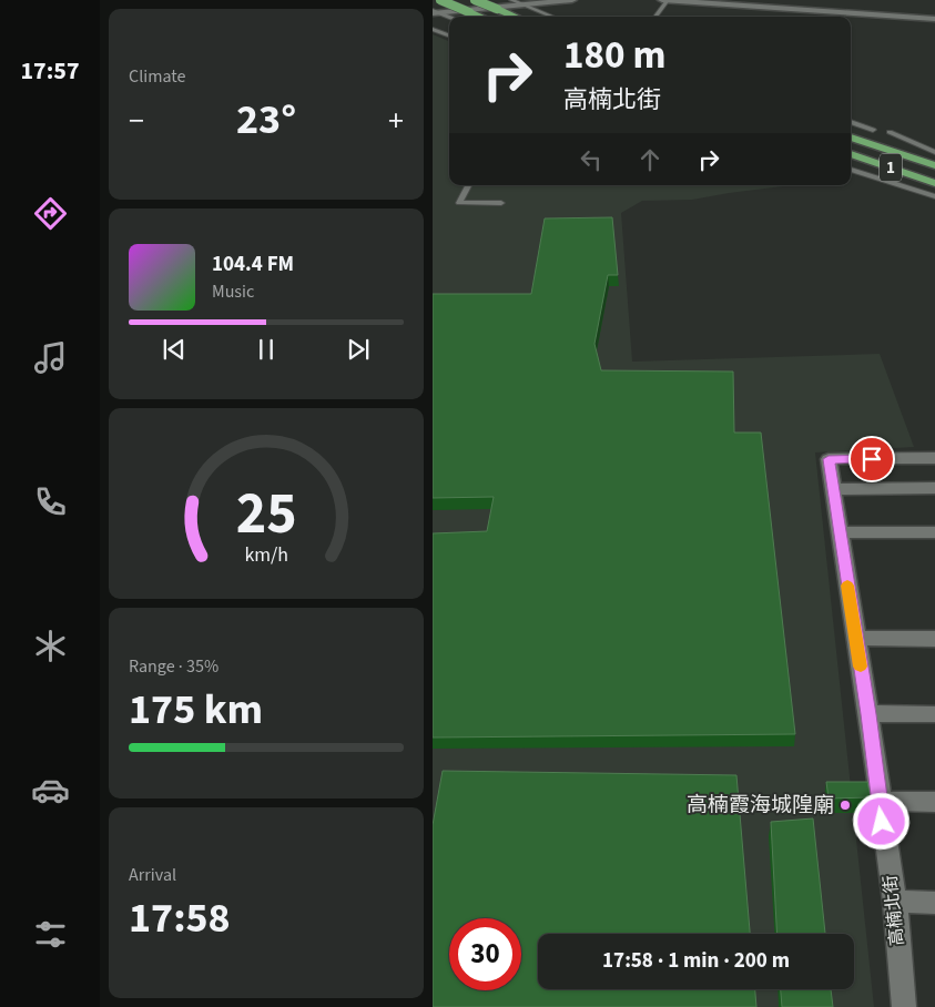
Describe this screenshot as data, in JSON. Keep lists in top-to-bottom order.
{
  "streets": {
    "highway": ["1"],
    "street": ["高楠北街"]
  },
  "places": ["高楠霞海城隍廟"],
  "page": {
    "tabs": "17:57",
    "tile": [
      "Climate",
      ["Range · 35%", "175 km"],
      ["Arrival", "17:58"]
    ],
    "turn": ["180 m", "高楠北街"],
    "heat": ["−", "23°", "+"],
    "song": ["104.4 FM", "Music"],
    "limit": "30",
    "trip": "17:58 · 1 min · 200 m",
    "gauge": ["25", "km/h"]
  }
}
